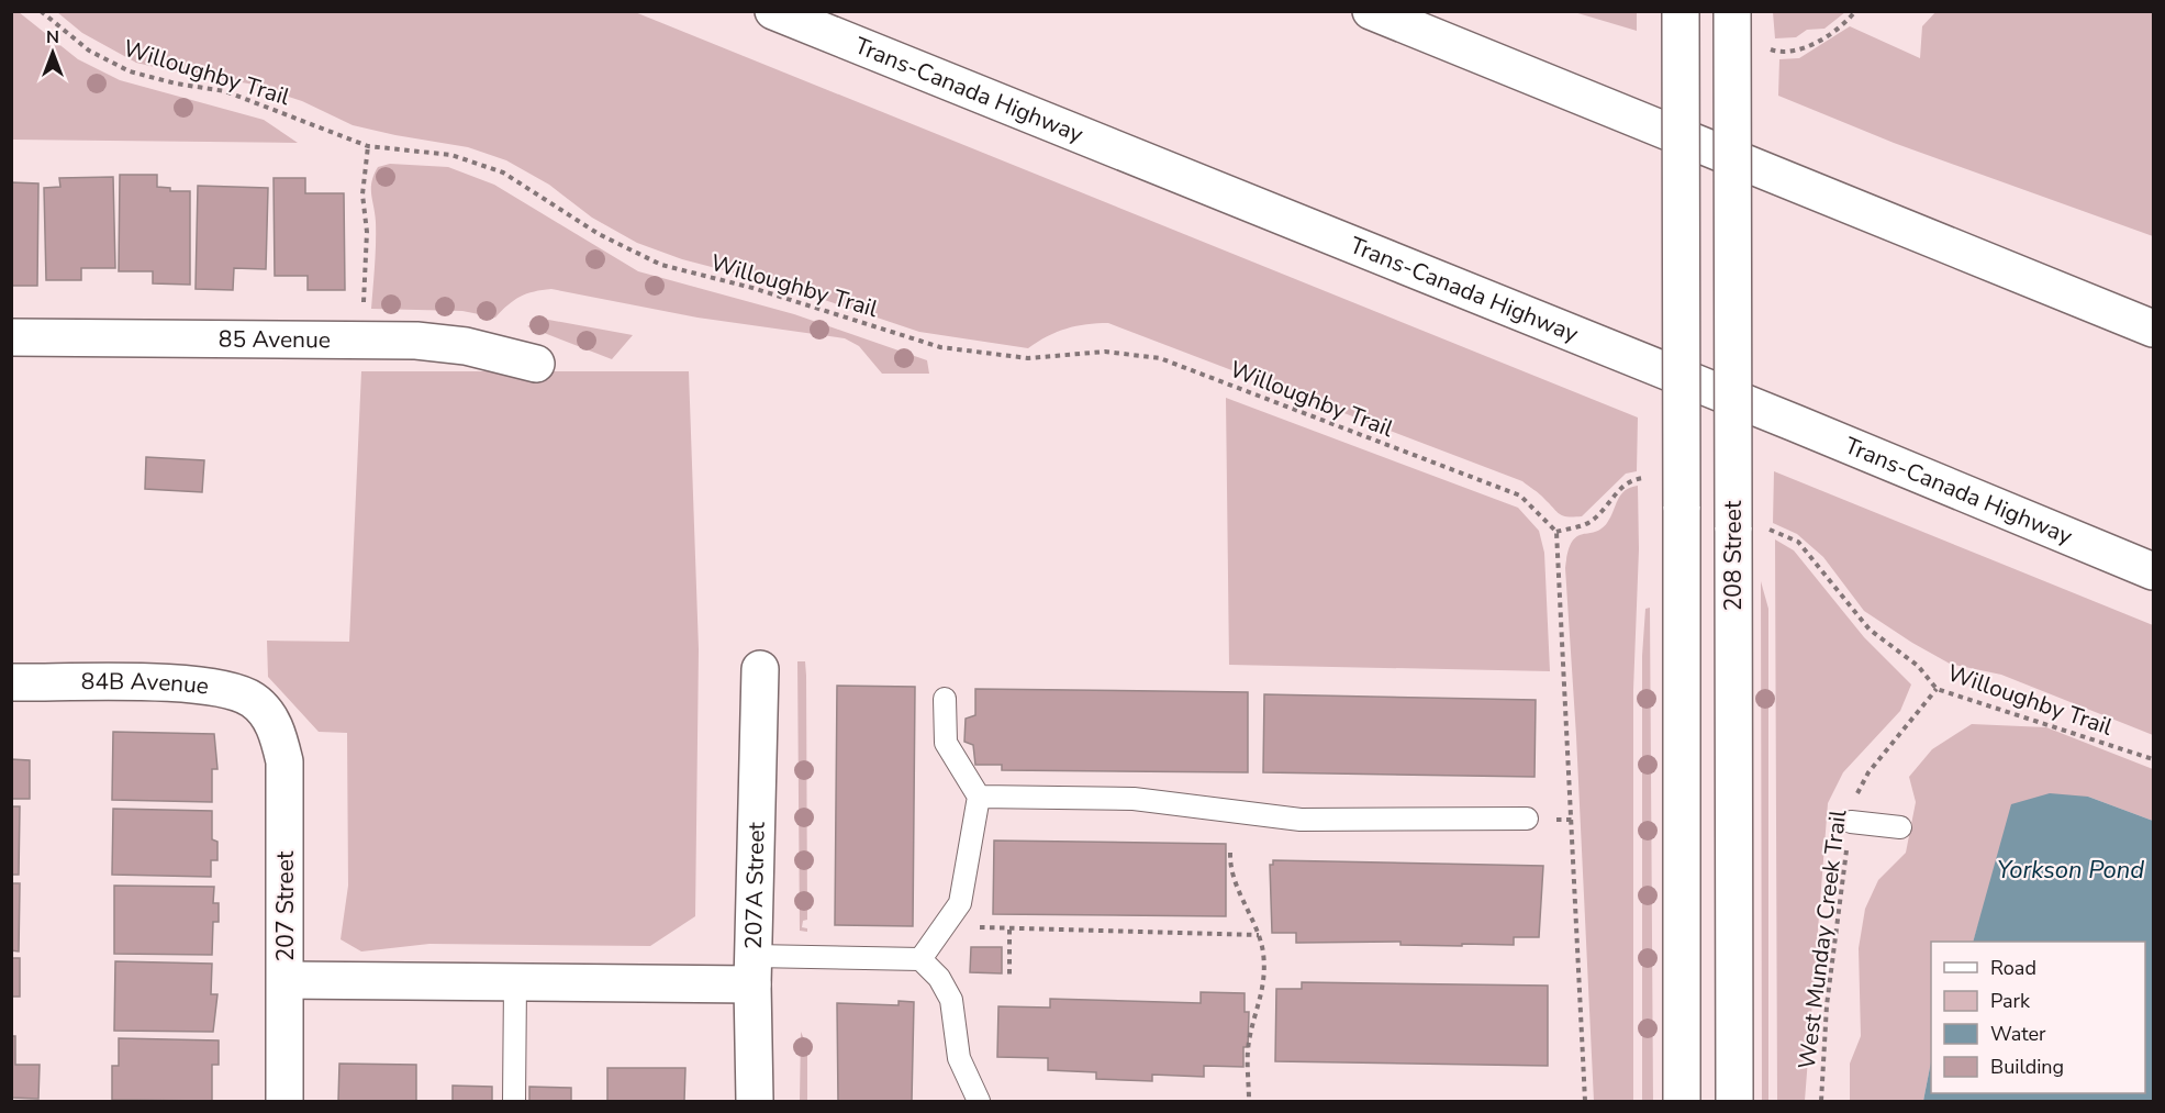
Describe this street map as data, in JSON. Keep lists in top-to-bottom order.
{
  "streets": {
    "main road": [
      "Trans-Canada Highway",
      "85 Avenue",
      "208 Street",
      "84B Avenue",
      "207A Street",
      "207 Street"
    ],
    "path": ["Willoughby Trail", "West Munday Creek Trail"]
  },
  "crossings": [
    ["Willoughby Trail", "208 Street"],
    ["Willoughby Trail", "West Munday Creek Trail"],
    ["84B Avenue", "207 Street"]
  ],
  "water": ["Yorkson Pond"],
  "legend": [
    "Road",
    "Park",
    "Water",
    "Building"
  ],
  "north": "top"
}
